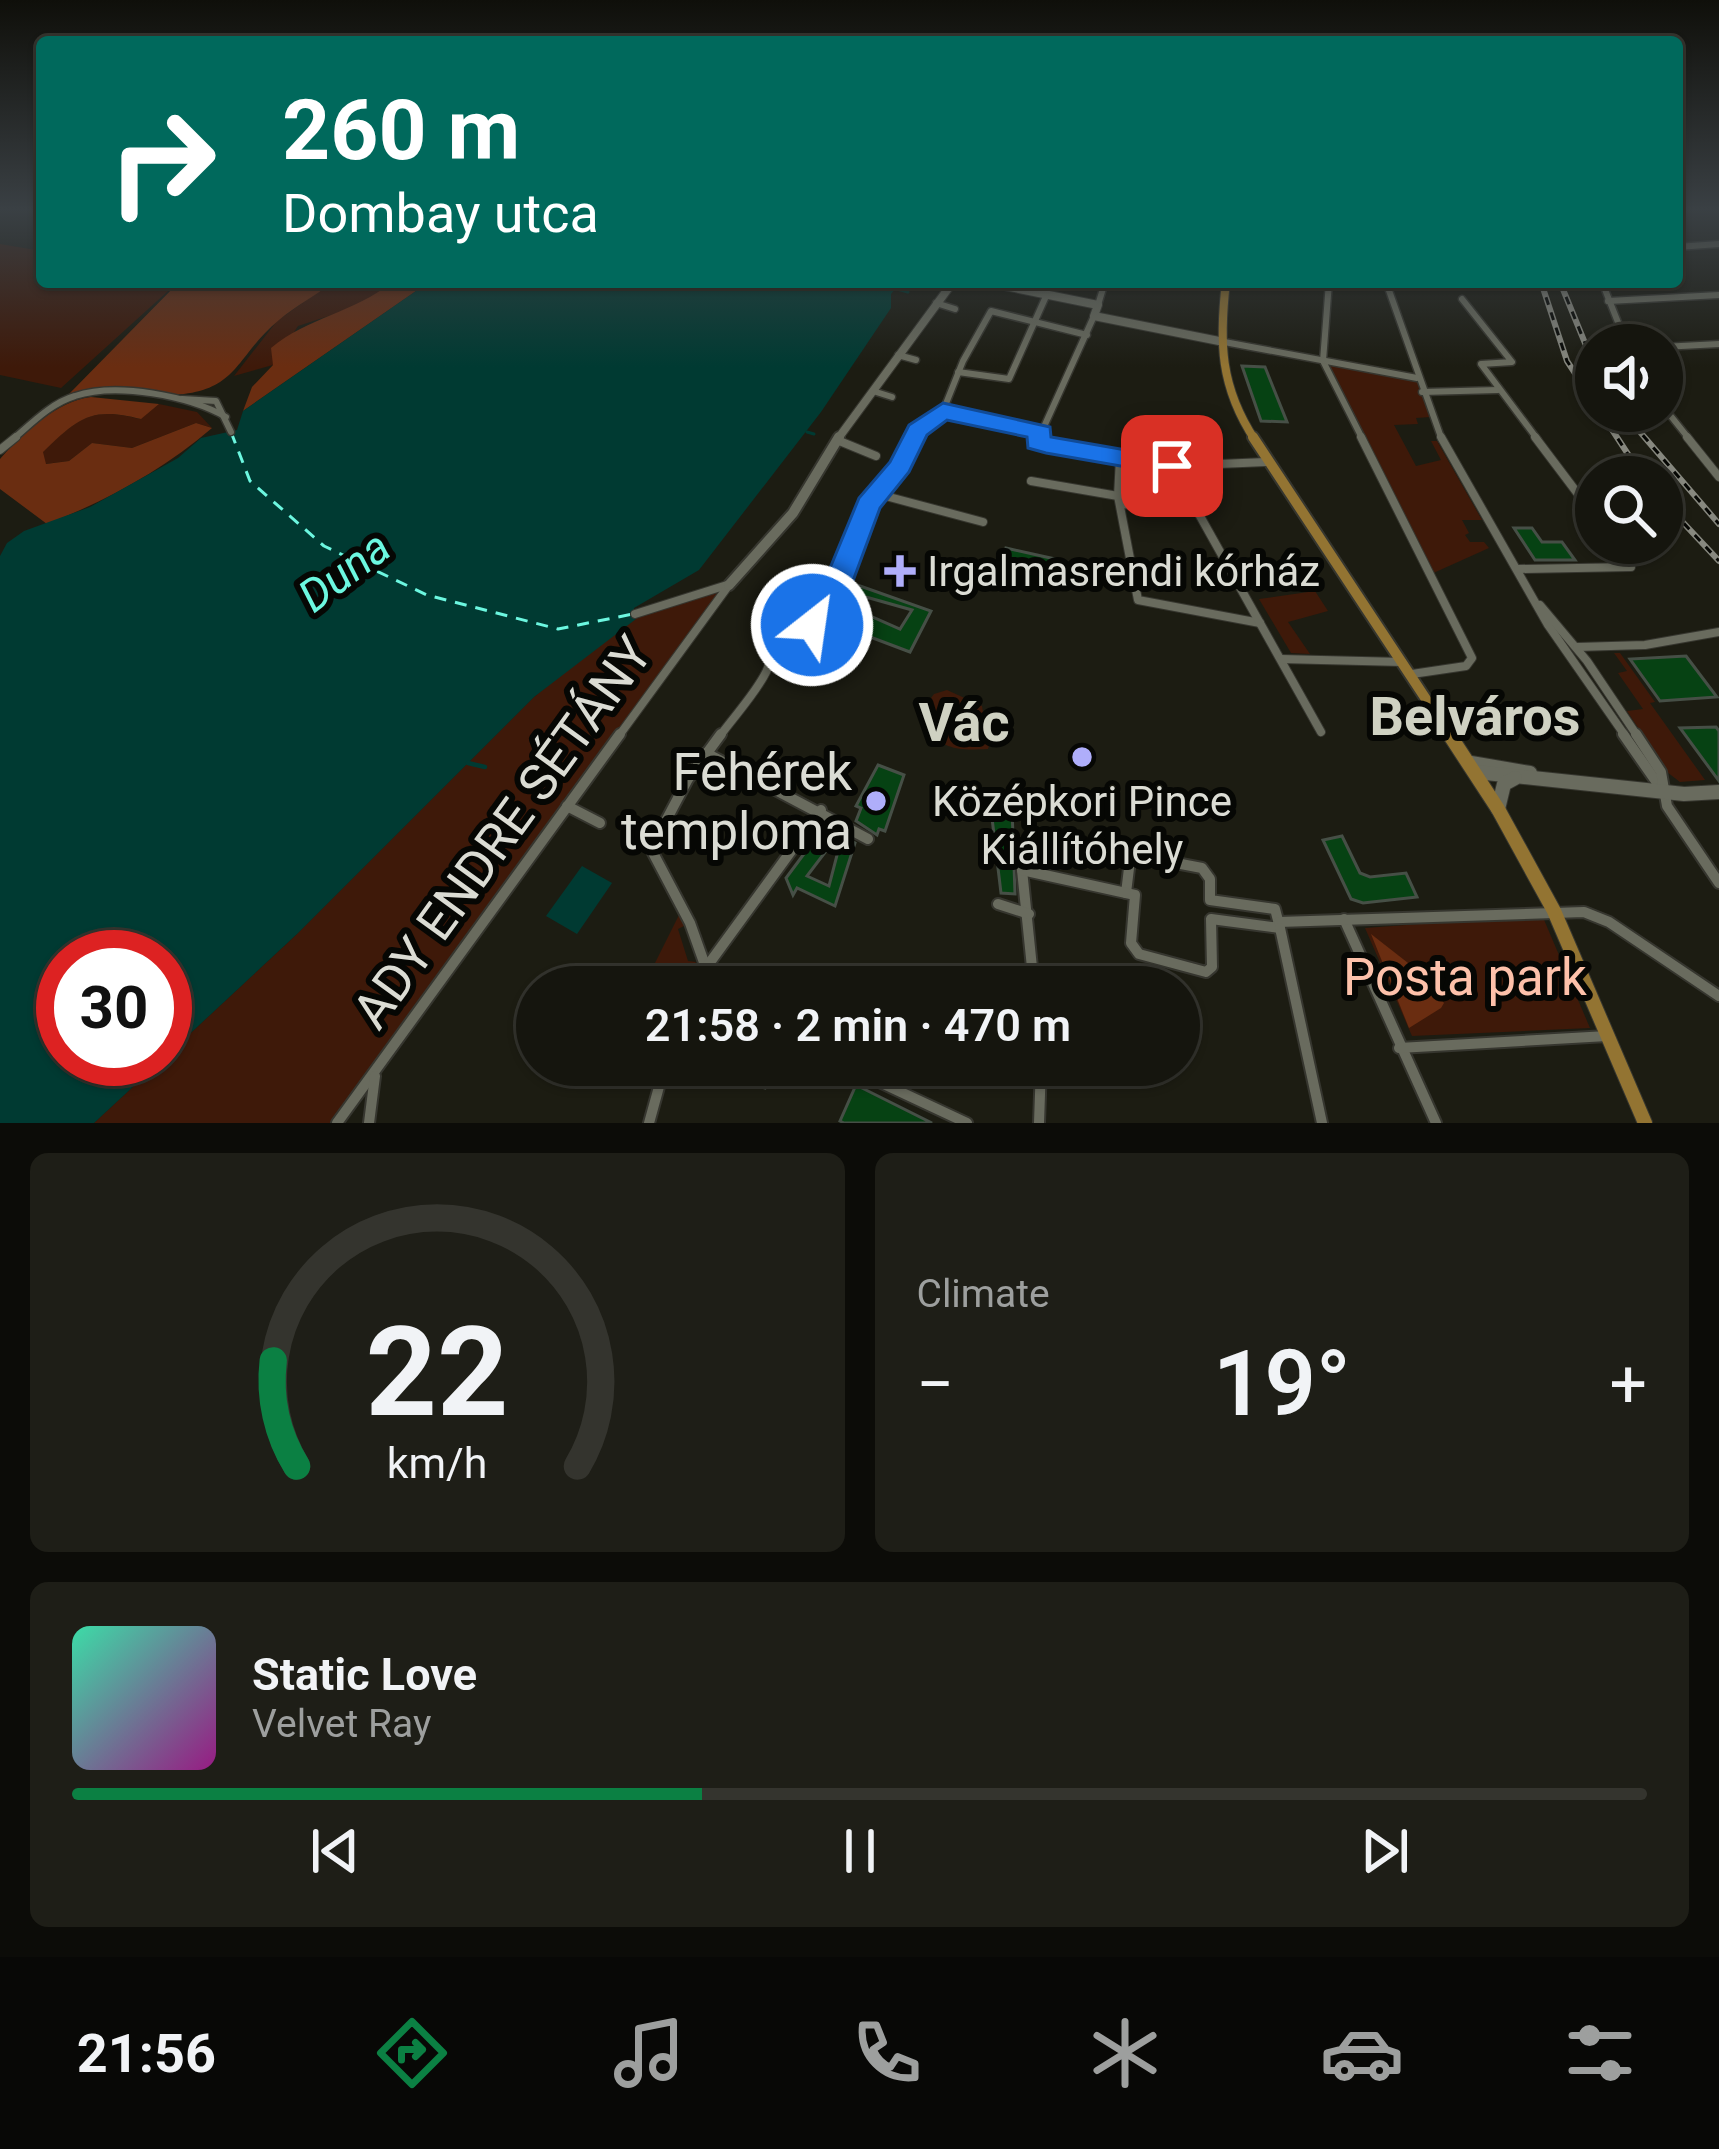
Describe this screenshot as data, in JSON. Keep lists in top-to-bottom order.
{
  "streets": {
    "street": ["ADY ENDRE SÉTÁNY"]
  },
  "districts": ["Belváros", "Vác"],
  "water": ["Duna"],
  "parks": ["Posta park"],
  "places": {
    "health": ["Irgalmasrendi kórház"],
    "other": ["Középkori Pince Kiállítóhely", "Fehérek temploma"]
  },
  "page": {
    "turn": ["260 m", "Dombay utca"],
    "limit": "30",
    "trip": "21:58 · 2 min · 470 m",
    "tile": "Climate",
    "heat": ["−", "19°", "+"],
    "song": ["Static Love", "Velvet Ray"],
    "tabs": "21:56",
    "gauge": ["22", "km/h"]
  }
}
